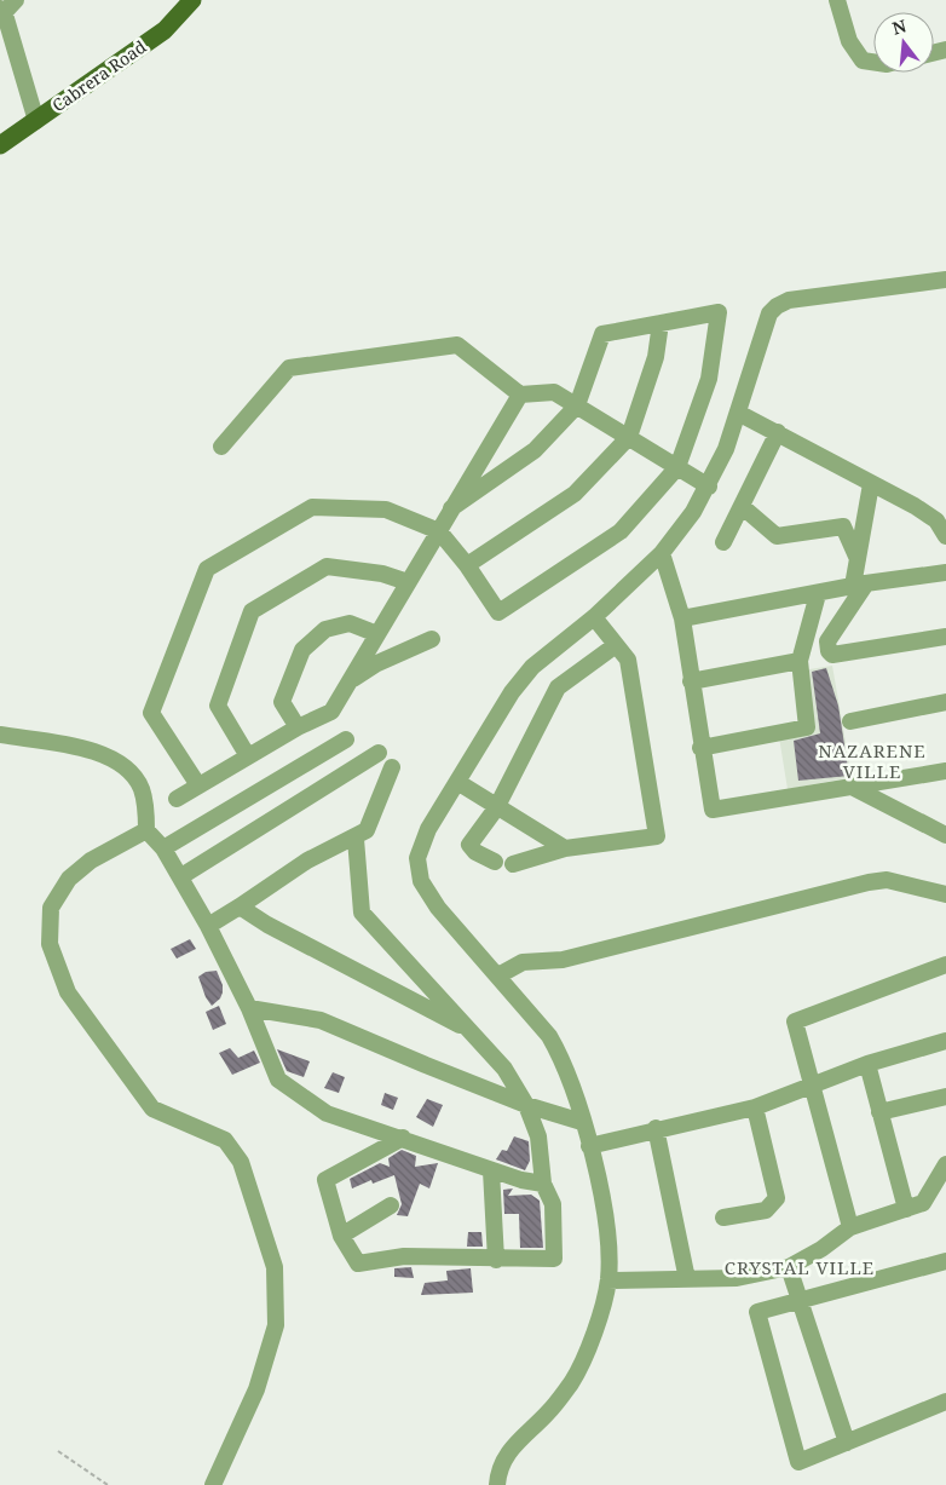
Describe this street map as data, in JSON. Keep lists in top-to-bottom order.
{
  "streets": {
    "main road": ["Cabrera Road"]
  },
  "districts": ["NAZARENE VILLE", "CRYSTAL VILLE"],
  "north": "top"
}
